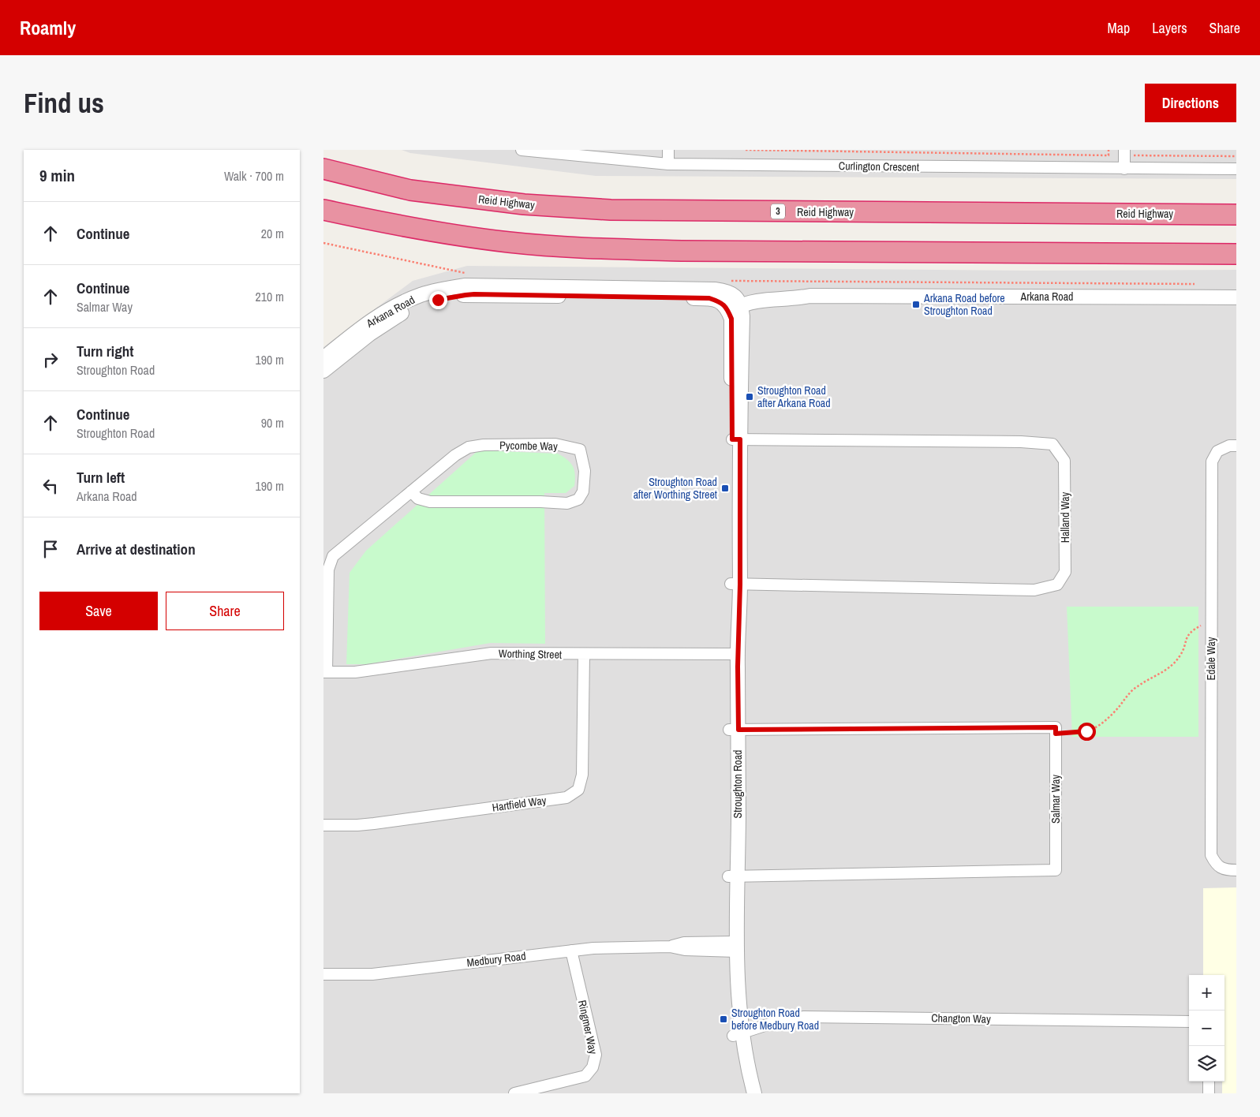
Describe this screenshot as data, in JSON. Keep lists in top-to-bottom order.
{
  "streets": {
    "highway": ["Reid Highway", "3"],
    "street": [
      "Curlington Crescent",
      "Arkana Road",
      "Pycombe Way",
      "Halland Way",
      "Worthing Street",
      "Edale Way",
      "Stroughton Road",
      "Salmar Way",
      "Hartfield Way",
      "Medbury Road",
      "Changton Way",
      "Ringmer Way"
    ]
  },
  "crossings": [
    ["Arkana Road", "Stroughton Road"],
    ["Pycombe Way", "Worthing Street"],
    ["Halland Way", "Stroughton Road"],
    ["Worthing Street", "Stroughton Road"],
    ["Worthing Street", "Hartfield Way"],
    ["Stroughton Road", "Salmar Way"],
    ["Stroughton Road", "Medbury Road"],
    ["Stroughton Road", "Changton Way"],
    ["Medbury Road", "Ringmer Way"]
  ],
  "places": {
    "transit": [
      "Arkana Road before Stroughton Road",
      "Stroughton Road after Arkana Road",
      "Stroughton Road after Worthing Street",
      "Stroughton Road before Medbury Road"
    ]
  },
  "page": {
    "header": "Roamly",
    "nav": ["Map", "Layers", "Share"],
    "buttons": [
      "Directions",
      ["Save", "Share"]
    ],
    "title": "Find us",
    "heading": ["9 min", "Walk · 700 m"],
    "list": [
      ["Continue", "20 m"],
      ["Continue", "Salmar Way", "210 m"],
      ["Turn right", "Stroughton Road", "190 m"],
      ["Continue", "Stroughton Road", "90 m"],
      ["Turn left", "Arkana Road", "190 m"],
      "Arrive at destination"
    ],
    "map_buttons": ["+", "−"]
  }
}
